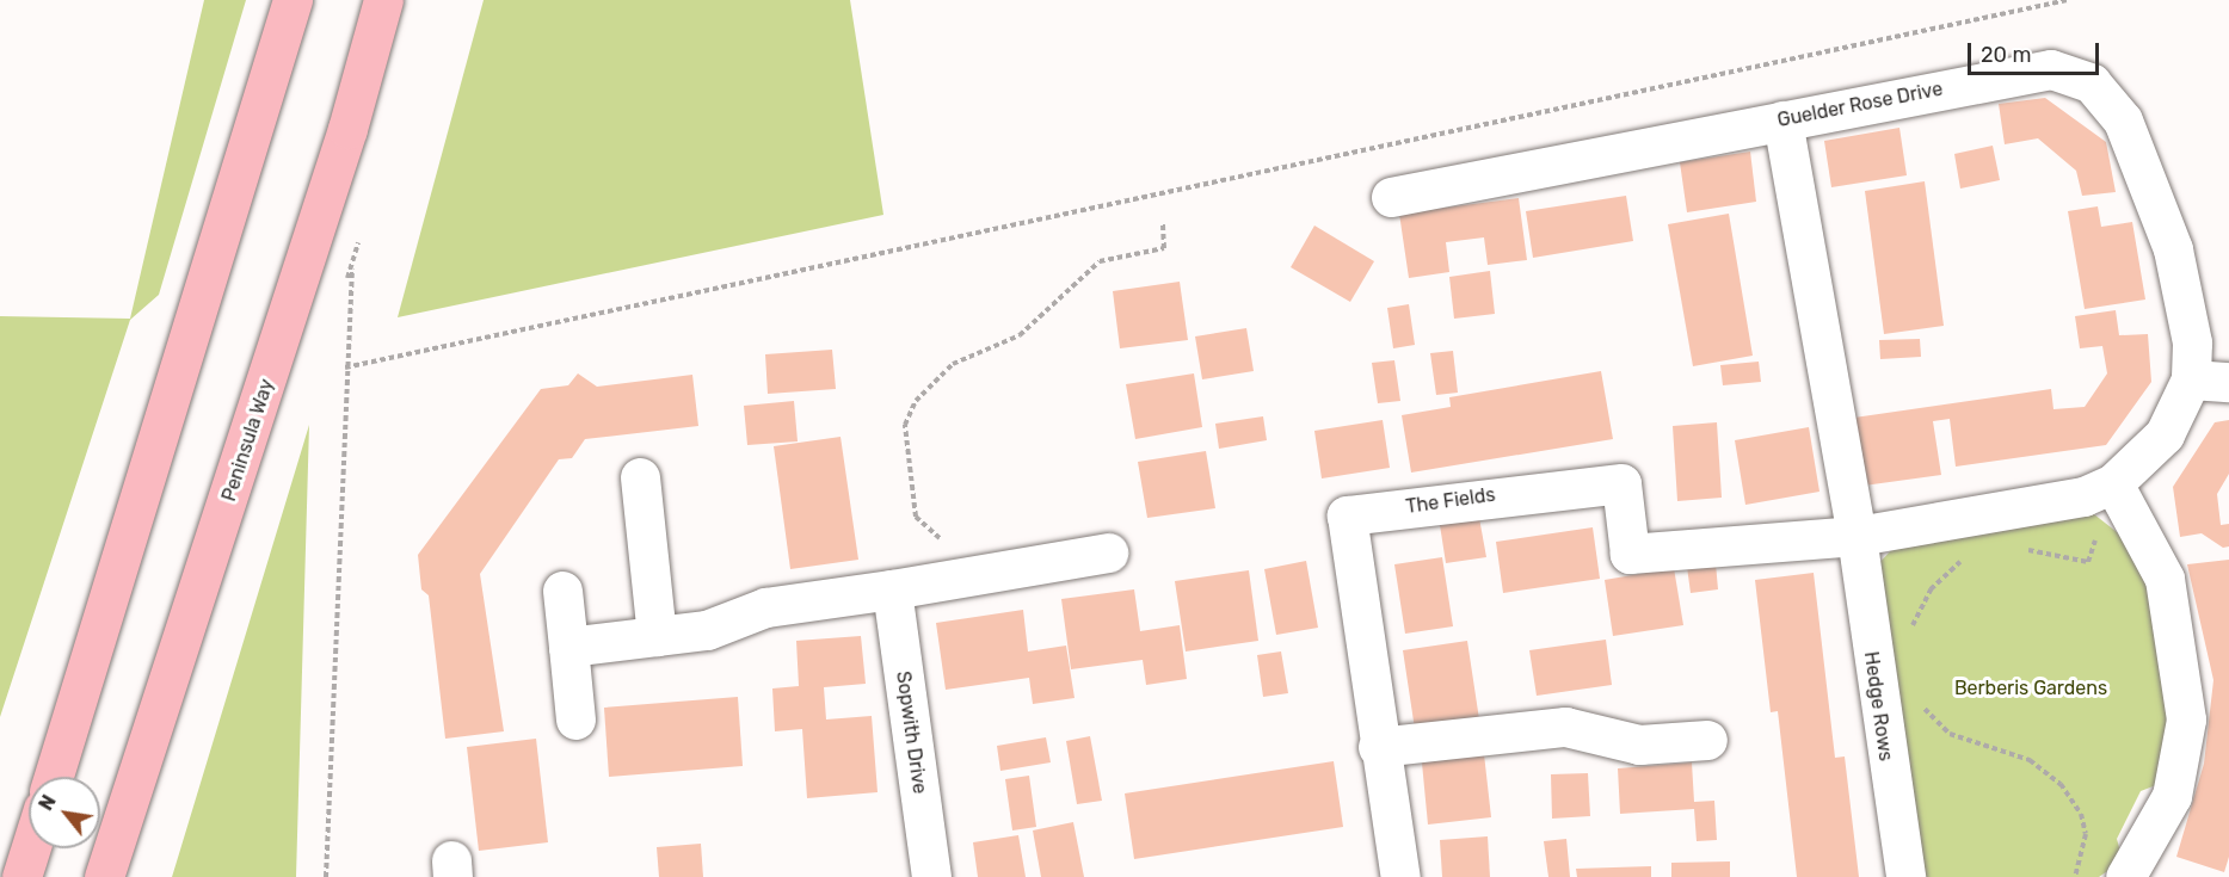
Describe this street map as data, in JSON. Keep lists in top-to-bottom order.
{
  "streets": {
    "main road": ["Peninsula Way"],
    "street": [
      "Guelder Rose Drive",
      "The Fields",
      "Hedge Rows",
      "Sopwith Drive"
    ]
  },
  "crossings": [
    ["Guelder Rose Drive", "The Fields"],
    ["Guelder Rose Drive", "Hedge Rows"],
    ["The Fields", "Hedge Rows"]
  ],
  "parks": ["Berberis Gardens"],
  "scale_bar": "20 m",
  "north": "top left"
}
